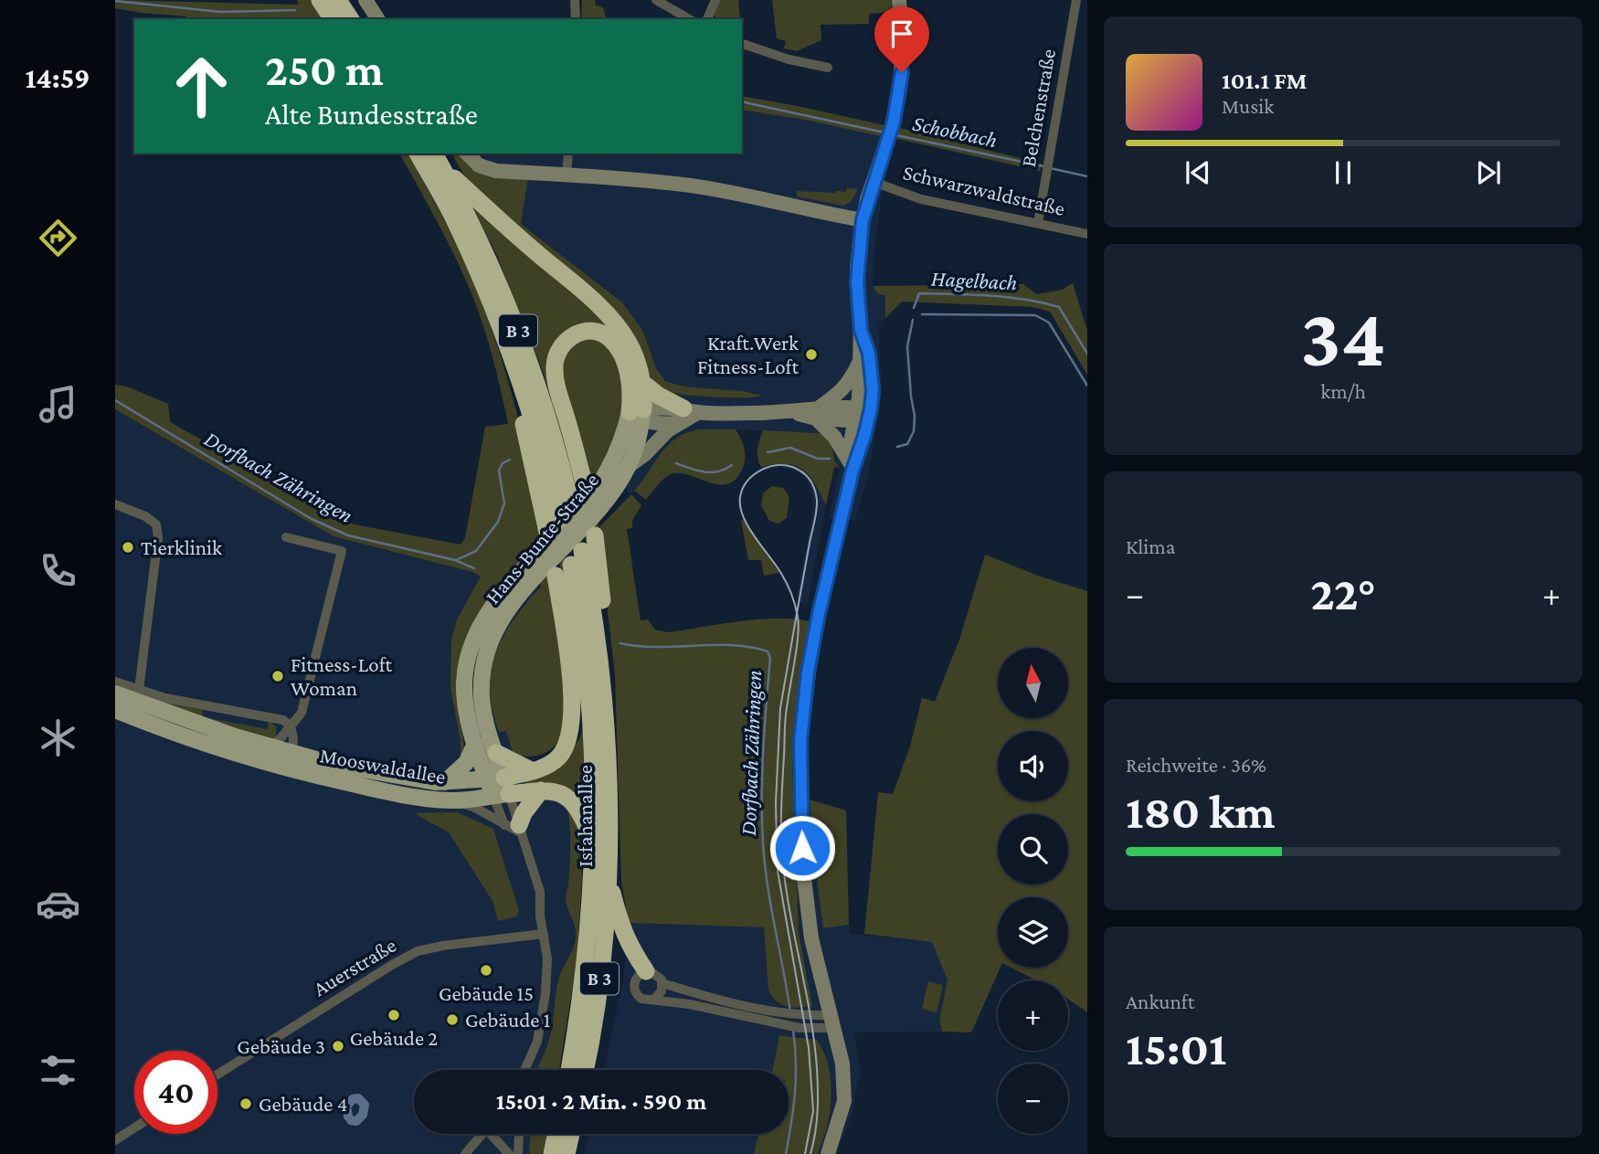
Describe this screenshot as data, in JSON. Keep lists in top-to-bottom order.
{
  "streets": {
    "highway": ["B 3", "Isfahanallee"],
    "main road": ["Hans-Bunte-Straße", "Mooswaldallee"],
    "street": ["Belchenstraße", "Schwarzwaldstraße", "Auerstraße"]
  },
  "crossings": [
    ["Belchenstraße", "Schwarzwaldstraße"],
    ["Hans-Bunte-Straße", "Mooswaldallee"],
    ["Hans-Bunte-Straße", "Auerstraße"]
  ],
  "water": ["Schobbach", "Hagelbach", "Dorfbach Zähringen"],
  "places": [
    "Kraft.Werk Fitness-Loft",
    "Tierklinik",
    "Fitness-Loft Woman",
    "Gebäude 15",
    "Gebäude 2",
    "Gebäude 1",
    "Gebäude 3",
    "Gebäude 4"
  ],
  "north": "top",
  "page": {
    "tabs": "14:59",
    "turn": ["250 m", "Alte Bundesstraße"],
    "song": ["101.1 FM", "Musik"],
    "tile": [
      ["34", "km/h"],
      "Klima",
      ["Reichweite · 36%", "180 km"],
      ["Ankunft", "15:01"]
    ],
    "heat": ["−", "22°", "+"],
    "map_buttons": ["+", "−"],
    "limit": "40",
    "trip": "15:01 · 2 Min. · 590 m"
  }
}
